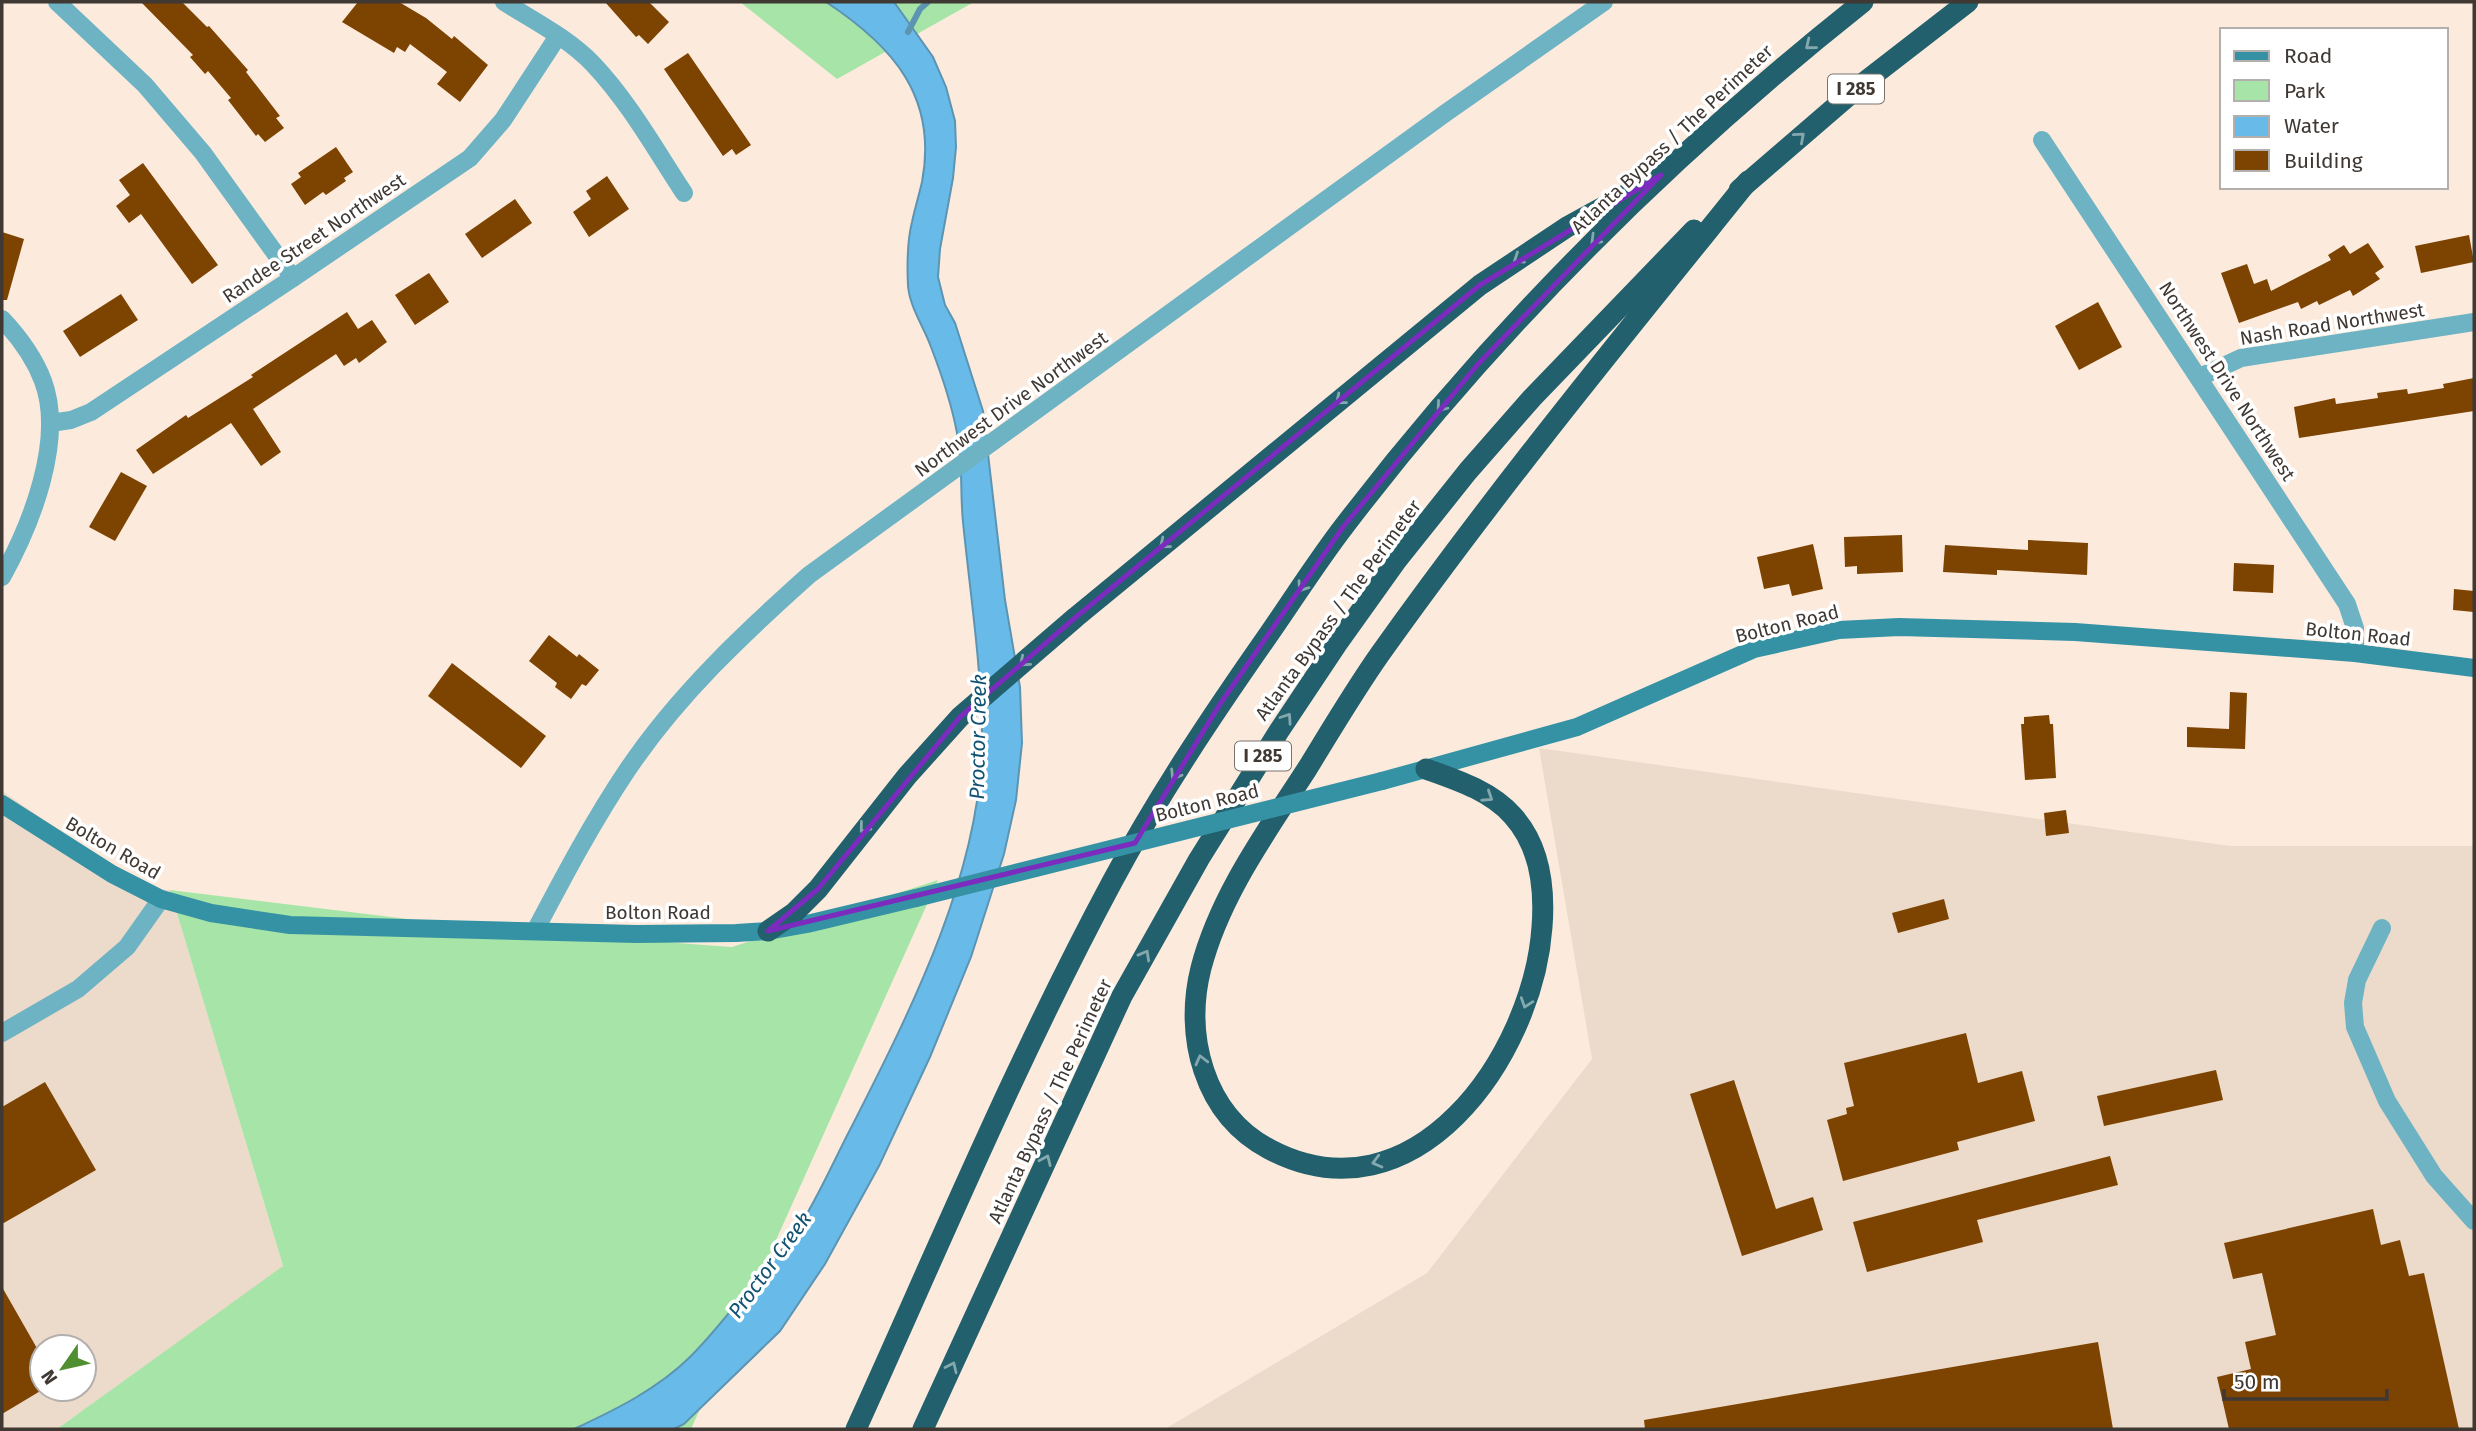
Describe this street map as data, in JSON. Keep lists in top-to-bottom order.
{
  "streets": {
    "highway": ["I 285", "Atlanta Bypass / The Perimeter"],
    "main road": ["Bolton Road"],
    "street": ["Randee Street Northwest", "Nash Road Northwest", "Northwest Drive Northwest"]
  },
  "crossings": [
    ["Nash Road Northwest", "Northwest Drive Northwest"],
    ["Northwest Drive Northwest", "Bolton Road"]
  ],
  "water": ["Proctor Creek"],
  "legend": [
    "Road",
    "Park",
    "Water",
    "Building"
  ],
  "scale_bar": "50 m",
  "north": "bottom left"
}
